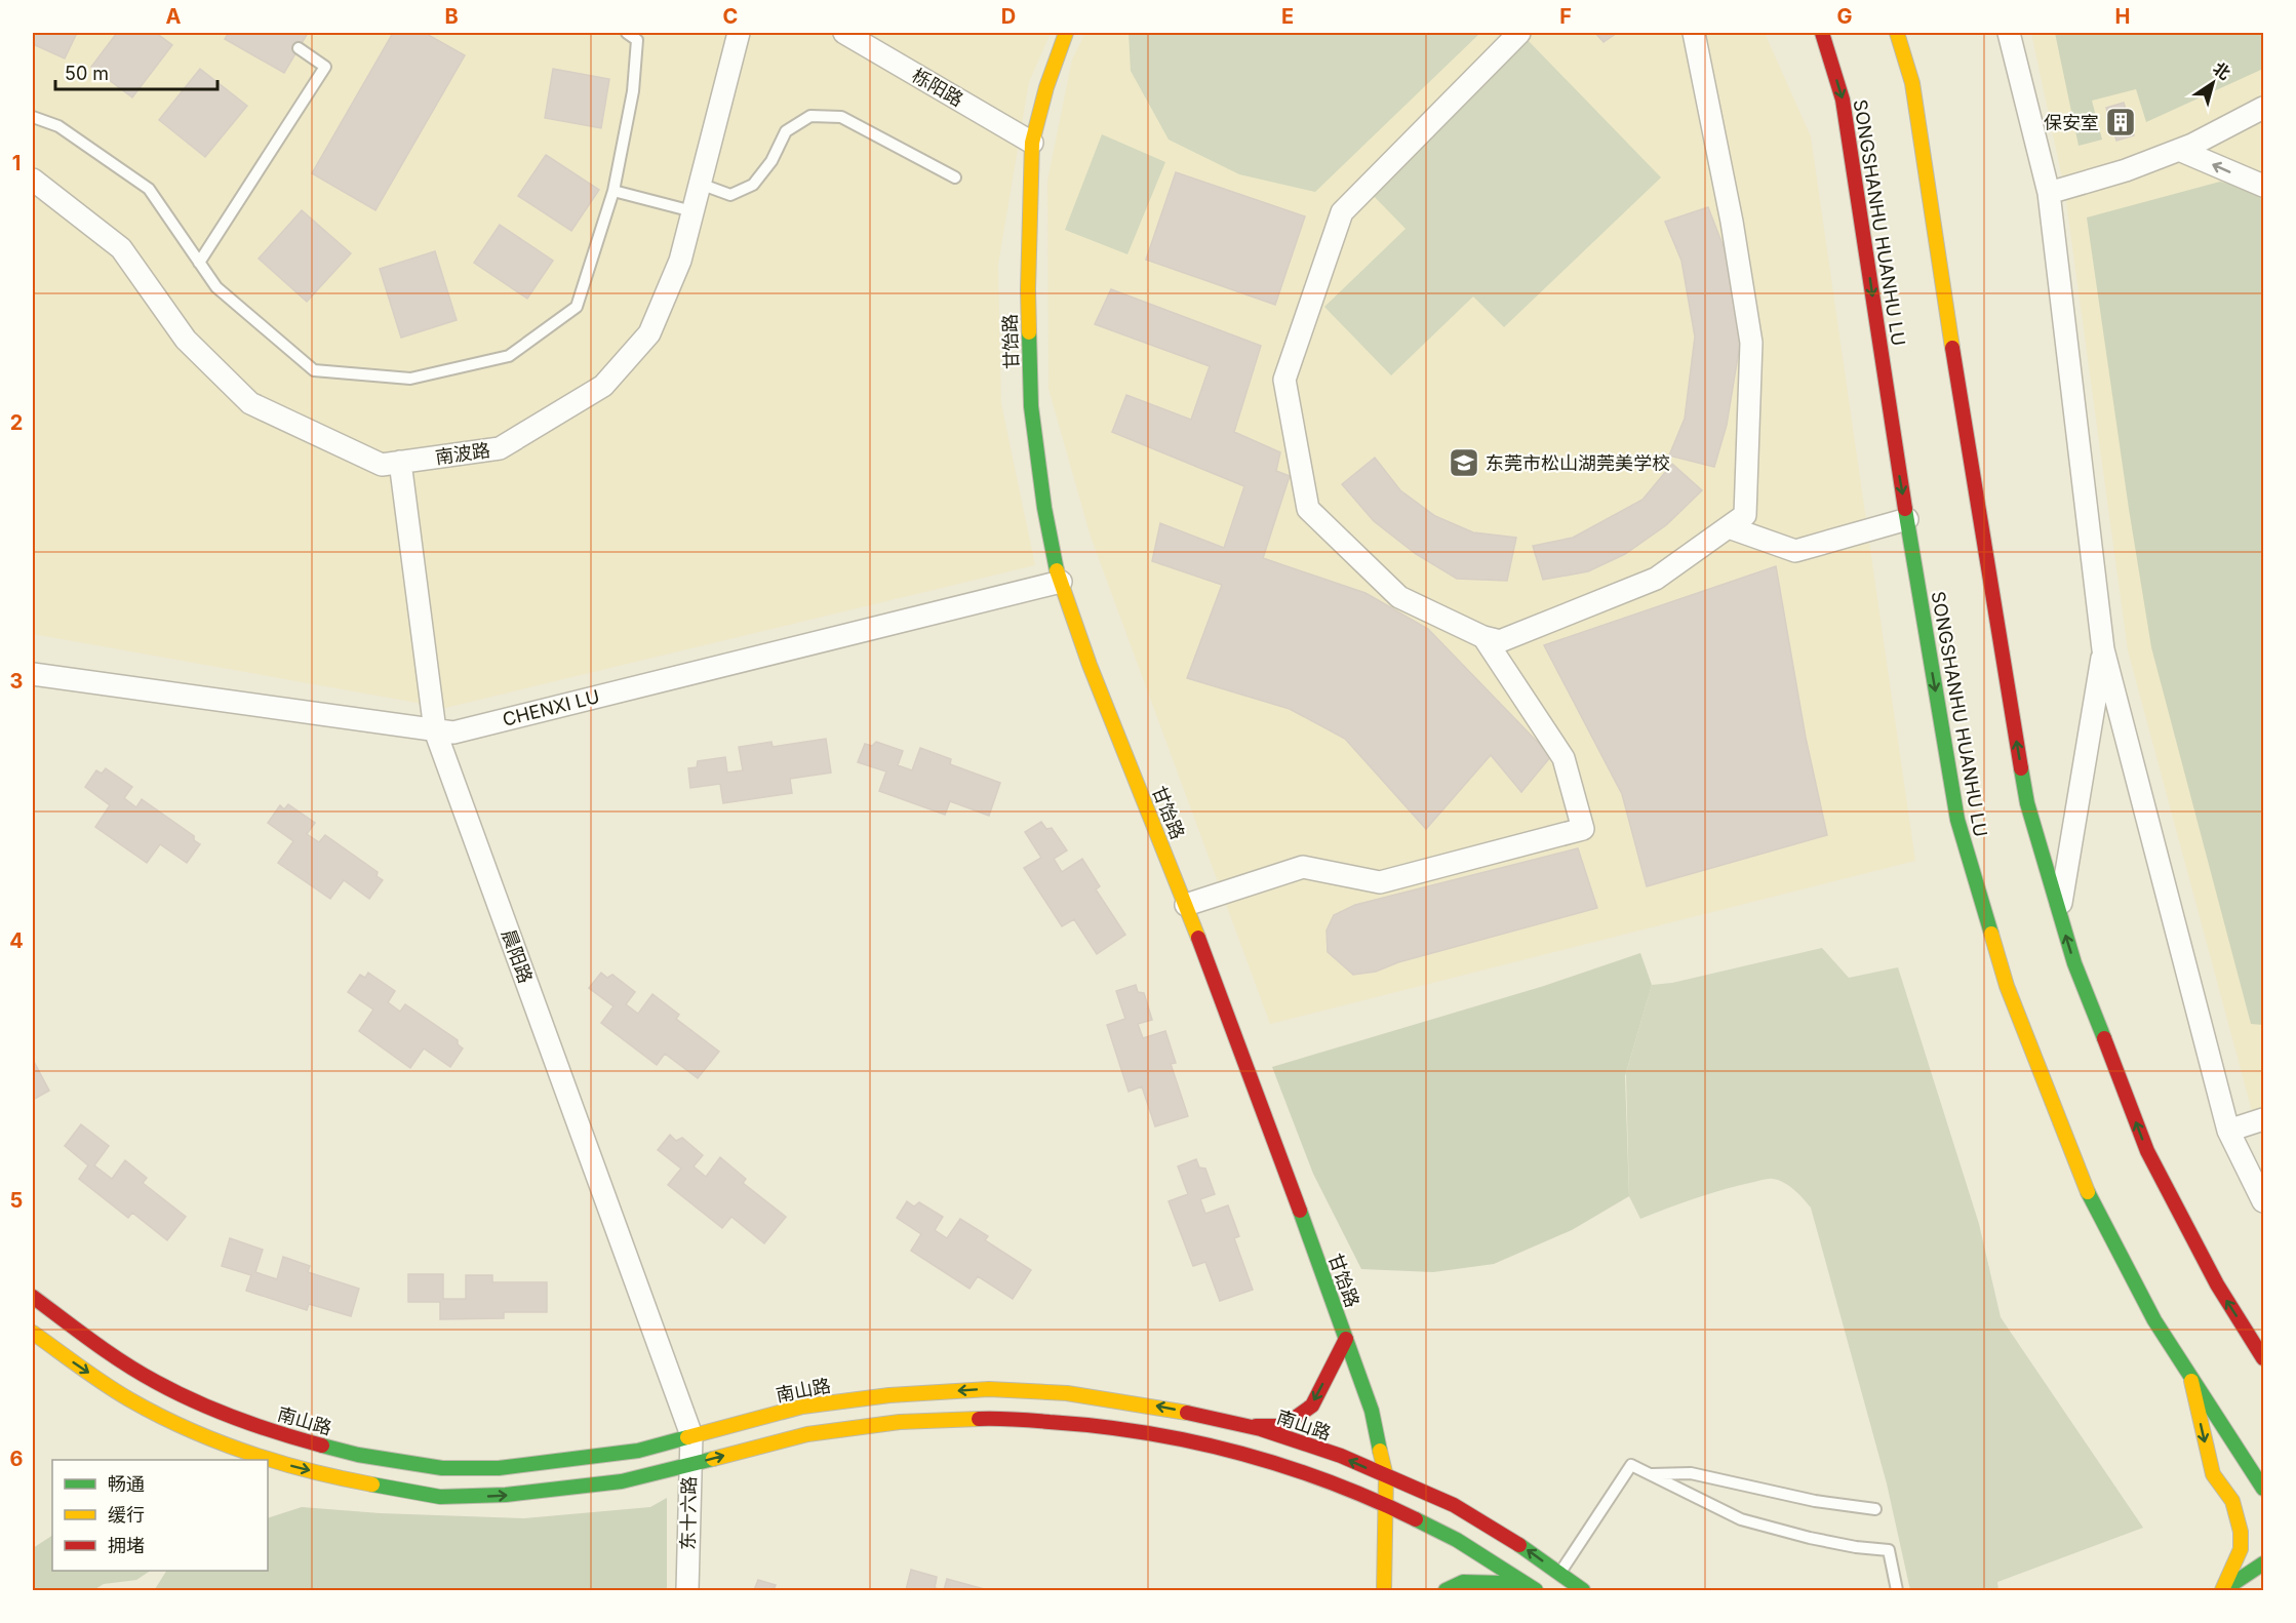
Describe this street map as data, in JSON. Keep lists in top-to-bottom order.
{
  "streets": {
    "main road": ["SONGSHANHU HUANHU LU", "甘饴路", "南山路"],
    "street": [
      "栎阳路",
      "南波路",
      "CHENXI LU",
      "晨阳路",
      "东十六路"
    ]
  },
  "crossings": [
    ["栎阳路", "甘饴路"],
    ["甘饴路", "CHENXI LU"],
    ["甘饴路", "南山路"],
    ["南波路", "晨阳路"],
    ["CHENXI LU", "晨阳路"],
    ["晨阳路", "南山路"],
    ["晨阳路", "东十六路"],
    ["南山路", "东十六路"]
  ],
  "places": {
    "building": ["保安室"],
    "school or university": ["东莞市松山湖莞美学校"]
  },
  "legend": ["畅通", "缓行", "拥堵"],
  "scale_bar": "50 m",
  "north": "top right",
  "grid": {
    "columns": [
      "A",
      "B",
      "C",
      "D",
      "E",
      "F",
      "G",
      "H"
    ],
    "rows": [
      "1",
      "2",
      "3",
      "4",
      "5",
      "6"
    ]
  }
}
